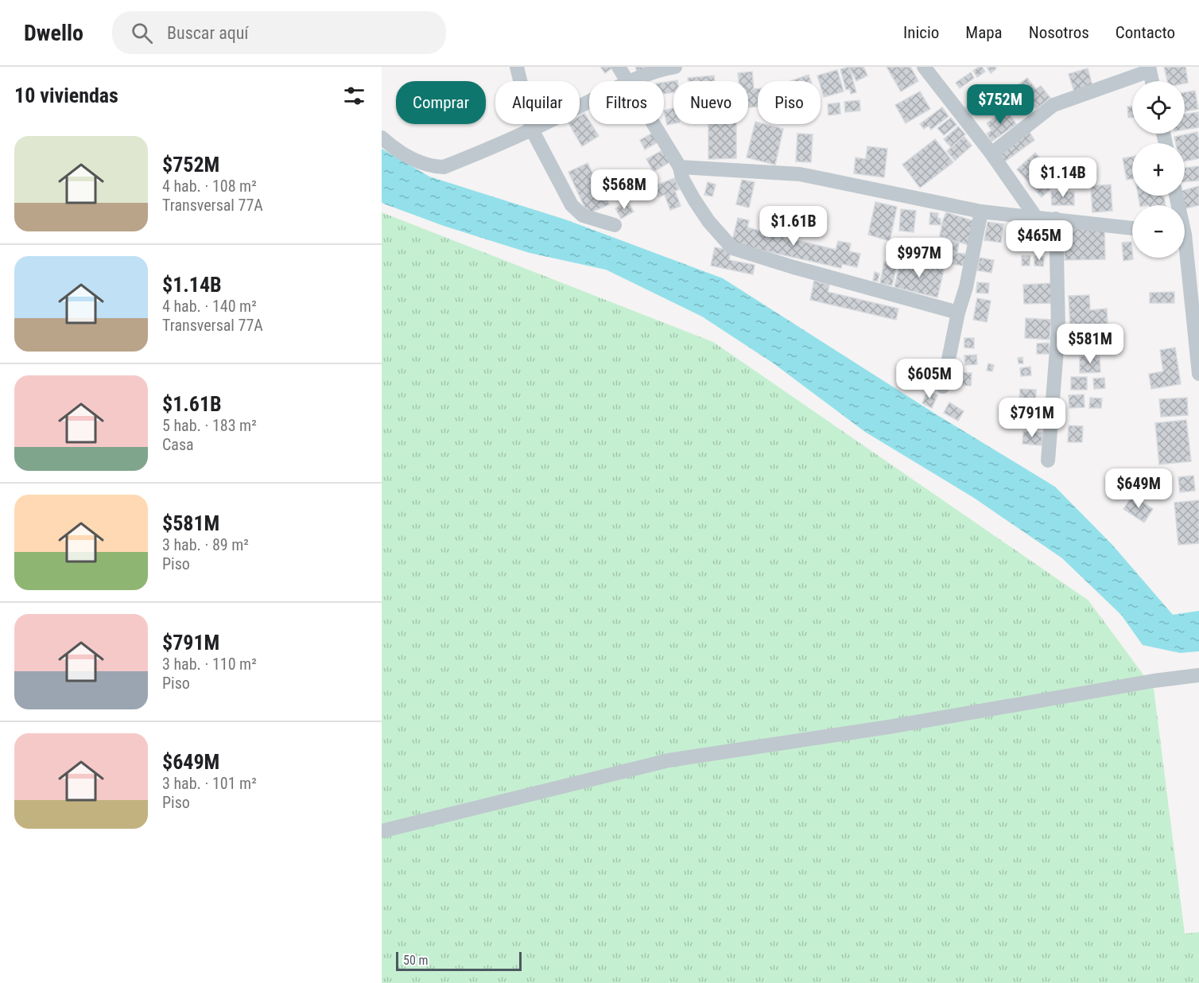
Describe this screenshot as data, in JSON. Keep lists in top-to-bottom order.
{
  "scale_bar": "50 m",
  "page": {
    "header": "Dwello",
    "search": "Buscar aquí",
    "nav": [
      "Inicio",
      "Mapa",
      "Nosotros",
      "Contacto"
    ],
    "heading": "10 viviendas",
    "map_buttons": ["+", "−"],
    "chip": [
      "Comprar",
      "Alquilar",
      "Filtros",
      "Nuevo",
      "Piso"
    ],
    "price": [
      "$752M",
      "$1.14B",
      "$568M",
      "$1.61B",
      "$465M",
      "$997M",
      "$581M",
      "$605M",
      "$791M",
      "$649M"
    ],
    "list": [
      {
        "name": "$752M",
        "note": "4 hab. · 108 m² · Transversal 77A"
      },
      {
        "name": "$1.14B",
        "note": "4 hab. · 140 m² · Transversal 77A"
      },
      {
        "name": "$1.61B",
        "note": "5 hab. · 183 m² · Casa"
      },
      {
        "name": "$581M",
        "note": "3 hab. · 89 m² · Piso"
      },
      {
        "name": "$791M",
        "note": "3 hab. · 110 m² · Piso"
      },
      {
        "name": "$649M",
        "note": "3 hab. · 101 m² · Piso"
      }
    ],
    "scale": "50 m"
  }
}
